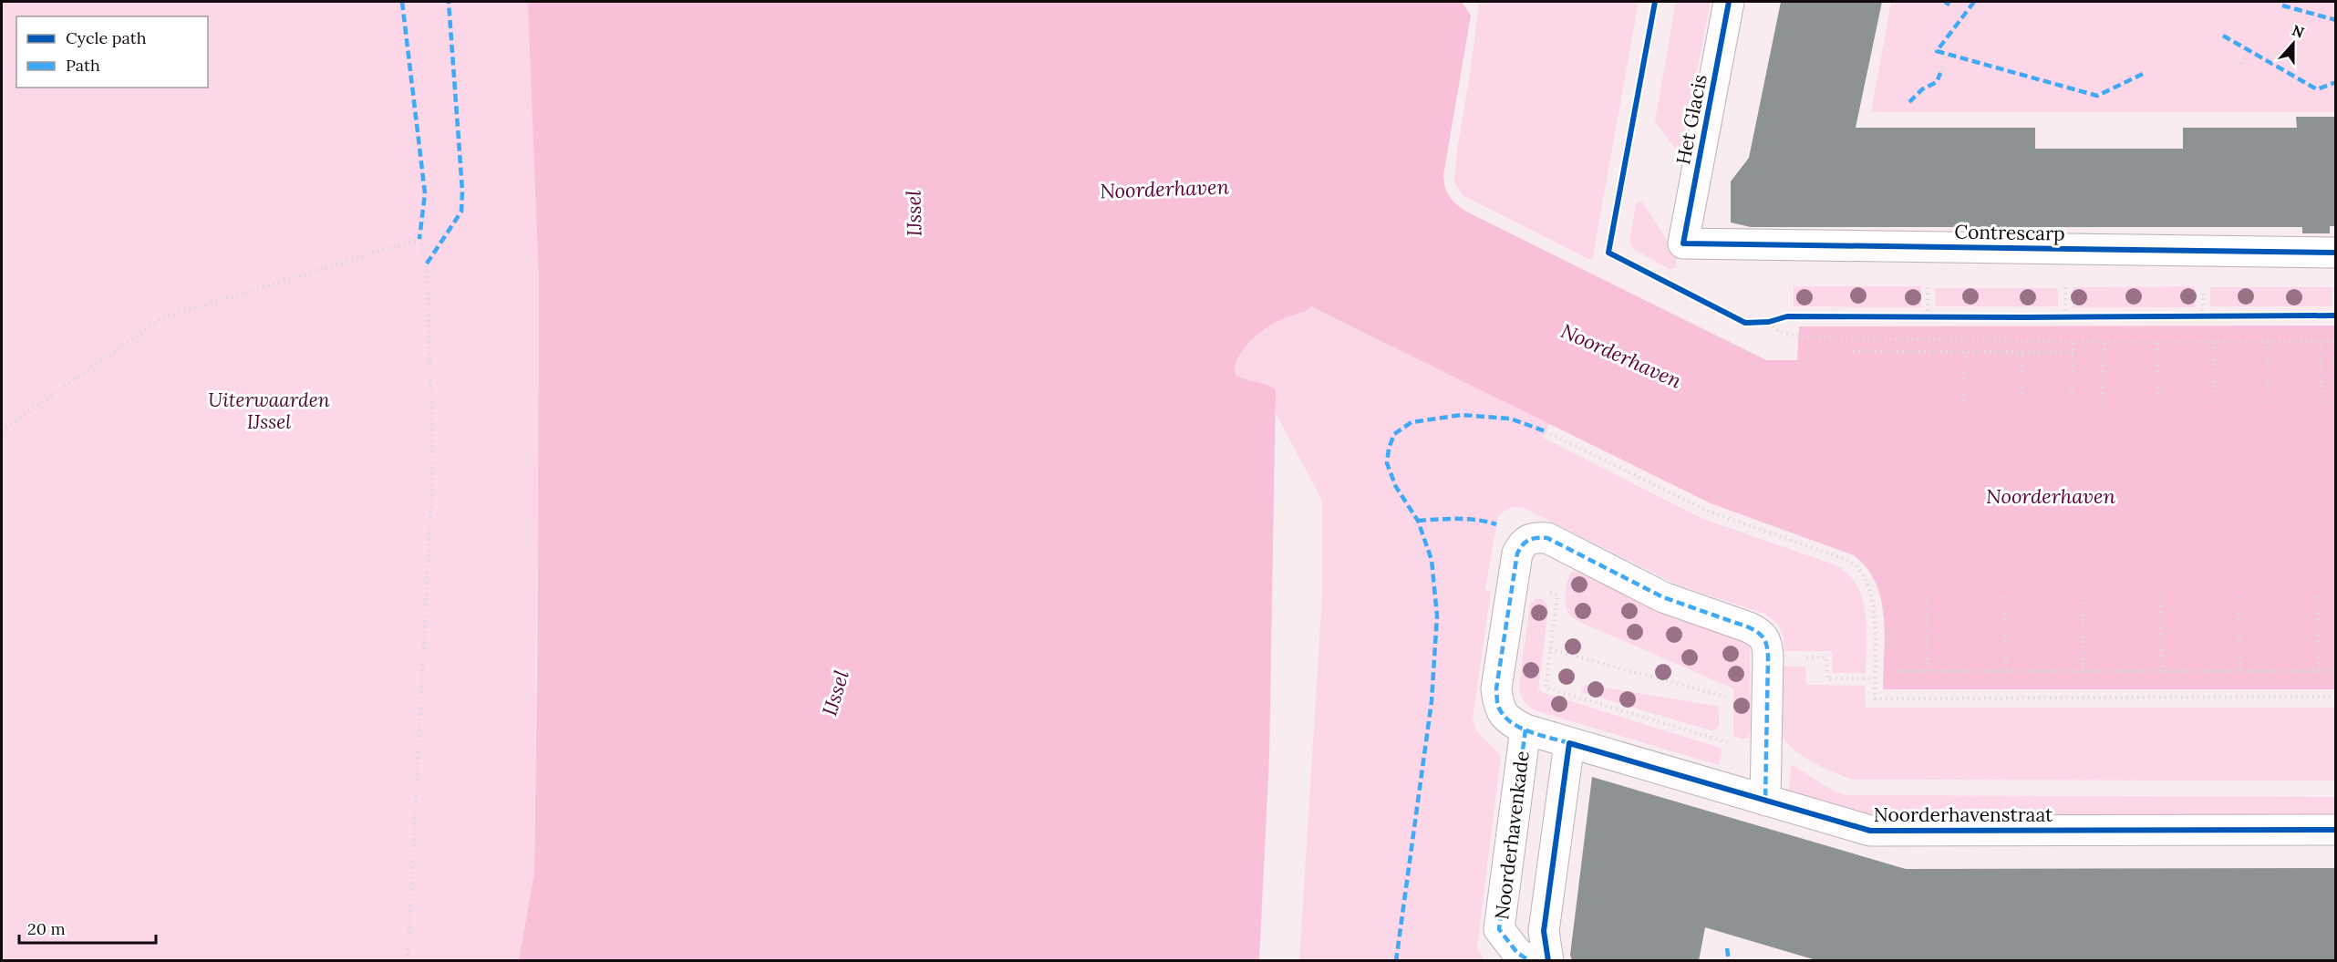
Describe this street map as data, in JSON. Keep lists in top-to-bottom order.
{
  "streets": {
    "street": [
      "Het Glacis",
      "Contrescarp",
      "Noorderhavenstraat",
      "Noorderhavenkade"
    ]
  },
  "crossings": [
    ["Het Glacis", "Contrescarp"],
    ["Noorderhavenstraat", "Noorderhavenkade"]
  ],
  "water": ["Noorderhaven", "IJssel"],
  "parks": ["Uiterwaarden IJssel"],
  "legend": ["Cycle path", "Path"],
  "scale_bar": "20 m",
  "north": "top"
}
